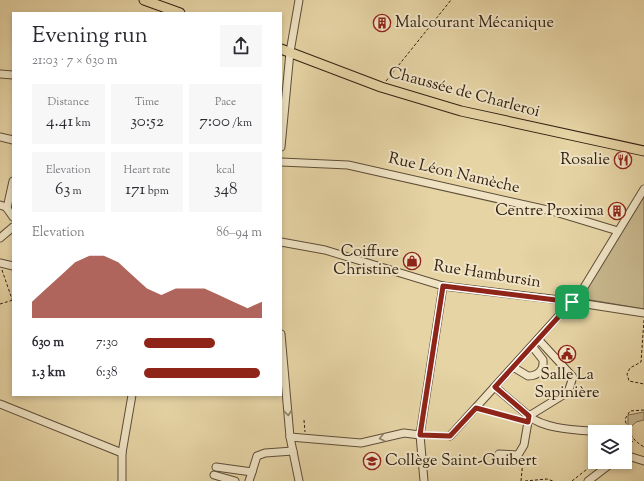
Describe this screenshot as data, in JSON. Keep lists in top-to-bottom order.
{
  "streets": {
    "main road": ["Chaussée de Charleroi"],
    "street": ["Rue Léon Namèche", "Rue Hambursin"]
  },
  "places": {
    "building": ["Malcourant Mécanique", "Centre Proxima"],
    "restaurant": ["Rosalie"],
    "shop": ["Coiffure Christine"],
    "public building": ["Salle La Sapinière"],
    "school or university": ["Collège Saint-Guibert"]
  },
  "page": {
    "heading": ["Evening run", "21:03 · 7 × 630 m"],
    "stats": [
      ["Distance", "4.41 km"],
      ["Time", "30:52"],
      ["Pace", "7:00 /km"],
      ["Elevation", "63 m"],
      ["Heart rate", "171 bpm"],
      ["kcal", "348"]
    ],
    "chart": ["Elevation", "86–94 m"],
    "list": [
      {
        "name": "630 m",
        "note": "7:30"
      },
      {
        "name": "1.3 km",
        "note": "6:38"
      }
    ]
  }
}
